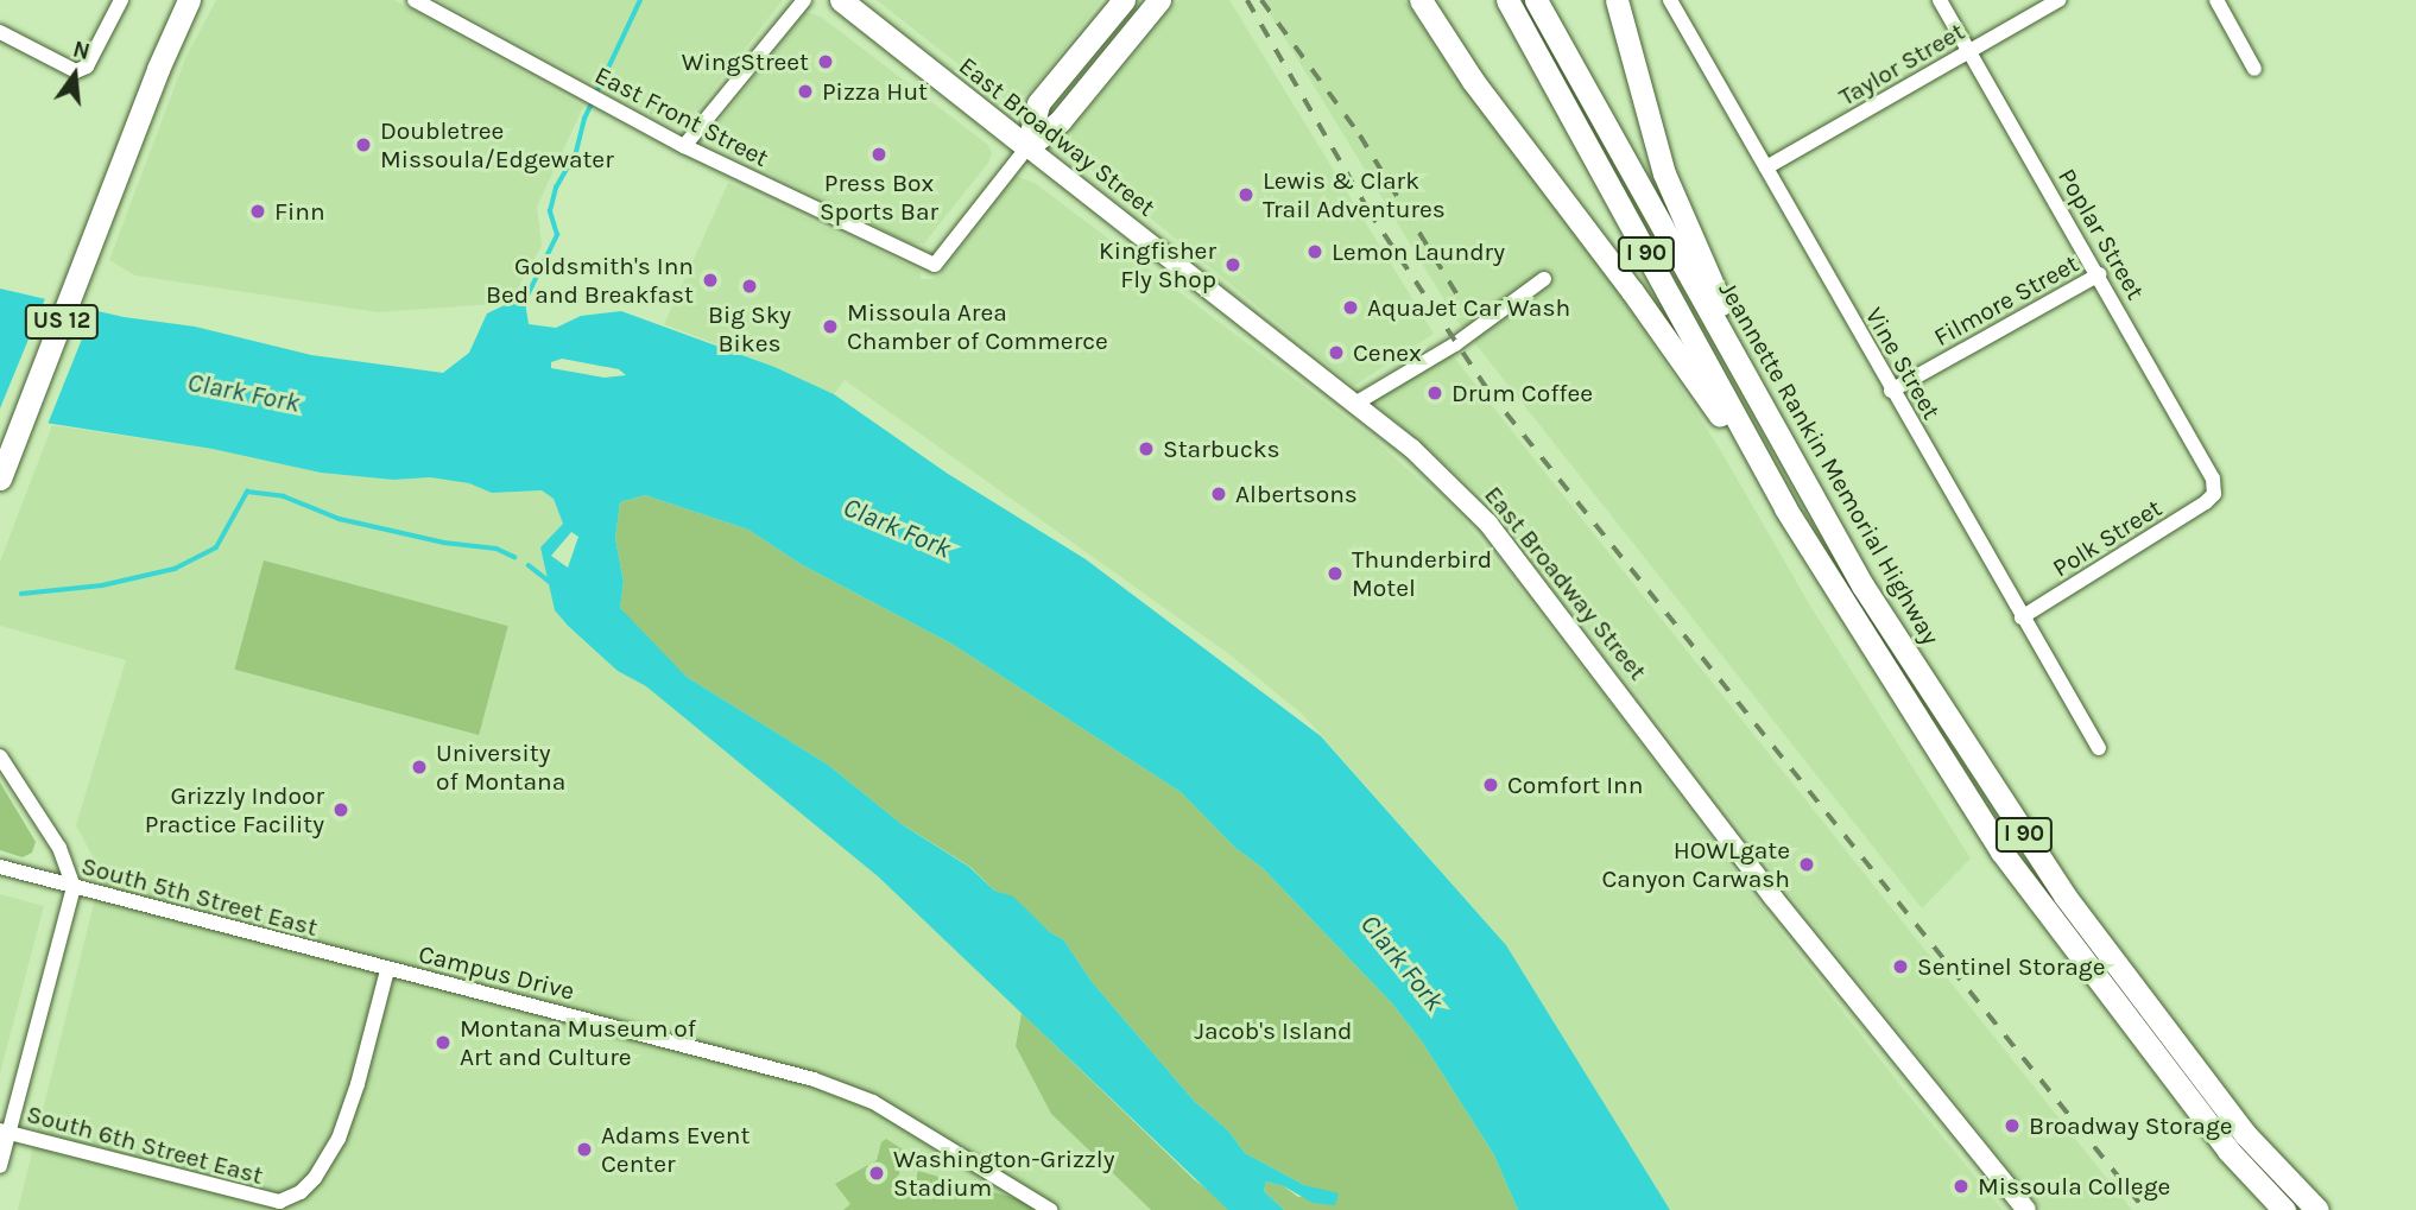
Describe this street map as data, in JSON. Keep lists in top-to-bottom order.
{
  "streets": {
    "highway": [
      "East Broadway Street",
      "I 90",
      "US 12",
      "Jeannette Rankin Memorial Highway"
    ],
    "street": [
      "Taylor Street",
      "East Front Street",
      "Poplar Street",
      "Filmore Street",
      "Vine Street",
      "Polk Street",
      "South 5th Street East",
      "Campus Drive",
      "South 6th Street East"
    ]
  },
  "crossings": [
    ["Taylor Street", "Poplar Street"],
    ["Taylor Street", "Vine Street"],
    ["East Front Street", "East Broadway Street"],
    ["Poplar Street", "Filmore Street"],
    ["Poplar Street", "Polk Street"],
    ["Filmore Street", "Vine Street"],
    ["Vine Street", "Polk Street"],
    ["South 5th Street East", "Campus Drive"],
    ["South 5th Street East", "South 6th Street East"],
    ["Campus Drive", "South 6th Street East"]
  ],
  "water": ["Clark Fork"],
  "parks": ["Jacob's Island"],
  "places": [
    "WingStreet",
    "Pizza Hut",
    "Doubletree Missoula/Edgewater",
    "Press Box Sports Bar",
    "Lewis & Clark Trail Adventures",
    "Finn",
    "Lemon Laundry",
    "Kingfisher Fly Shop",
    "Goldsmith's Inn Bed and Breakfast",
    "Big Sky Bikes",
    "AquaJet Car Wash",
    "Missoula Area Chamber of Commerce",
    "Cenex",
    "Drum Coffee",
    "Starbucks",
    "Albertsons",
    "Thunderbird Motel",
    "University of Montana",
    "Comfort Inn",
    "Grizzly Indoor Practice Facility",
    "HOWLgate Canyon Carwash",
    "Sentinel Storage",
    "Montana Museum of Art and Culture",
    "Broadway Storage",
    "Adams Event Center",
    "Washington-Grizzly Stadium",
    "Missoula College"
  ],
  "north": "top"
}
